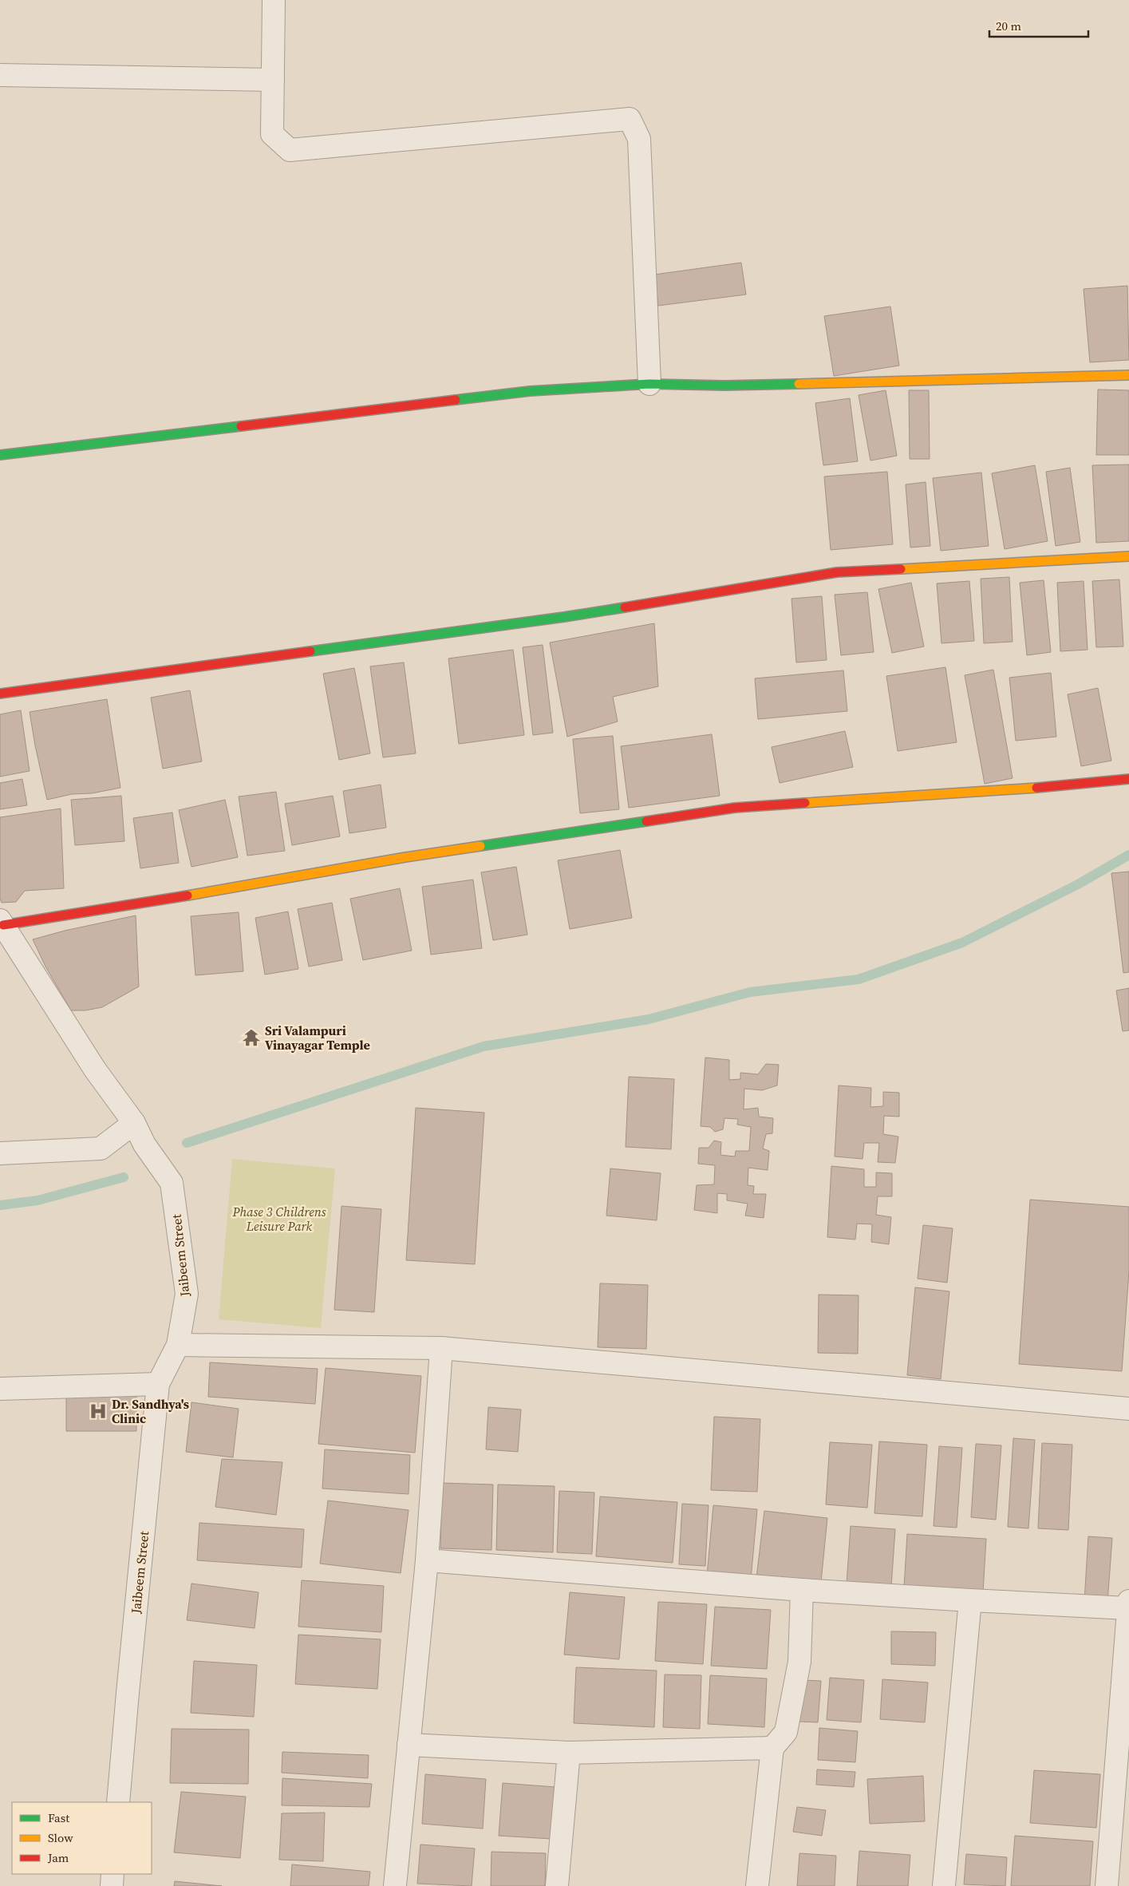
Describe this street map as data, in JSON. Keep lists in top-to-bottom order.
{
  "streets": {
    "street": ["Jaibeem Street"]
  },
  "parks": ["Phase 3 Childrens Leisure Park"],
  "places": {
    "temple": ["Sri Valampuri Vinayagar Temple"],
    "hospital": ["Dr. Sandhya's Clinic"]
  },
  "legend": ["Fast", "Slow", "Jam"],
  "scale_bar": "20 m"
}
